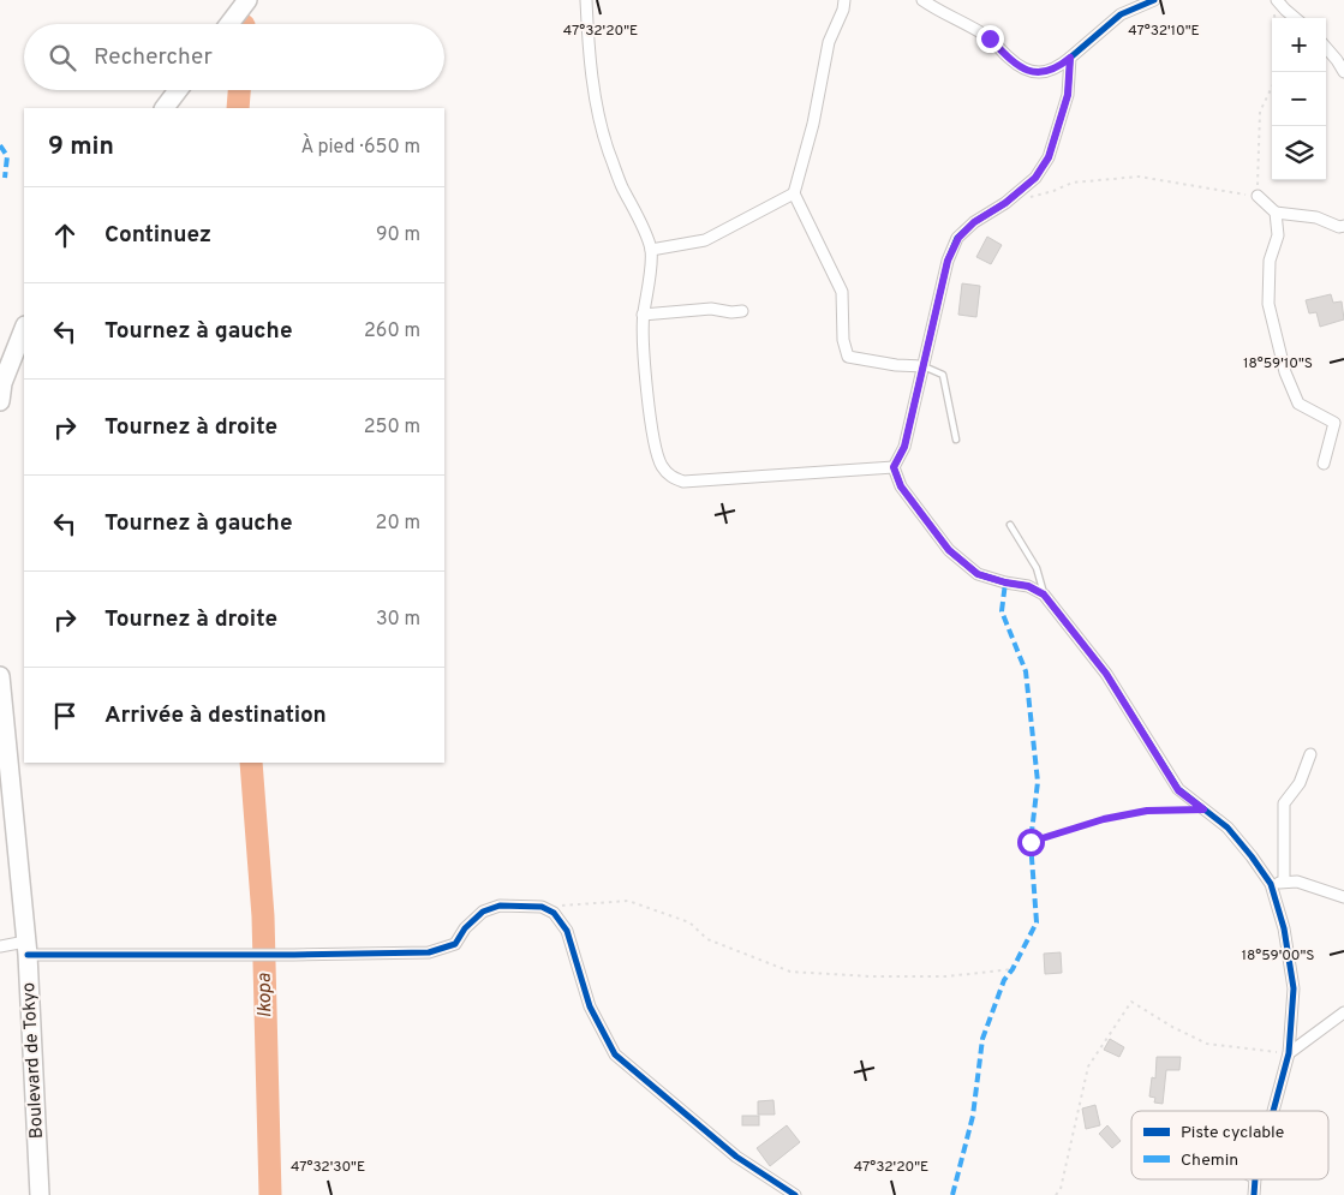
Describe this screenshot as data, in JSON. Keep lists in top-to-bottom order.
{
  "streets": {
    "main road": ["Boulevard de Tokyo"]
  },
  "water": ["Ikopa"],
  "legend": ["Piste cyclable", "Chemin"],
  "page": {
    "map_buttons": ["+", "−"],
    "search": "Rechercher",
    "heading": ["9 min", "À pied · 650 m"],
    "list": [
      ["Continuez", "90 m"],
      ["Tournez à gauche", "260 m"],
      ["Tournez à droite", "250 m"],
      ["Tournez à gauche", "20 m"],
      ["Tournez à droite", "30 m"],
      "Arrivée à destination"
    ]
  },
  "coordinates": [
    "47°32'20\"E",
    "47°32'10\"E",
    "18°59'10\"S",
    "18°59'00\"S",
    "47°32'30\"E"
  ]
}
